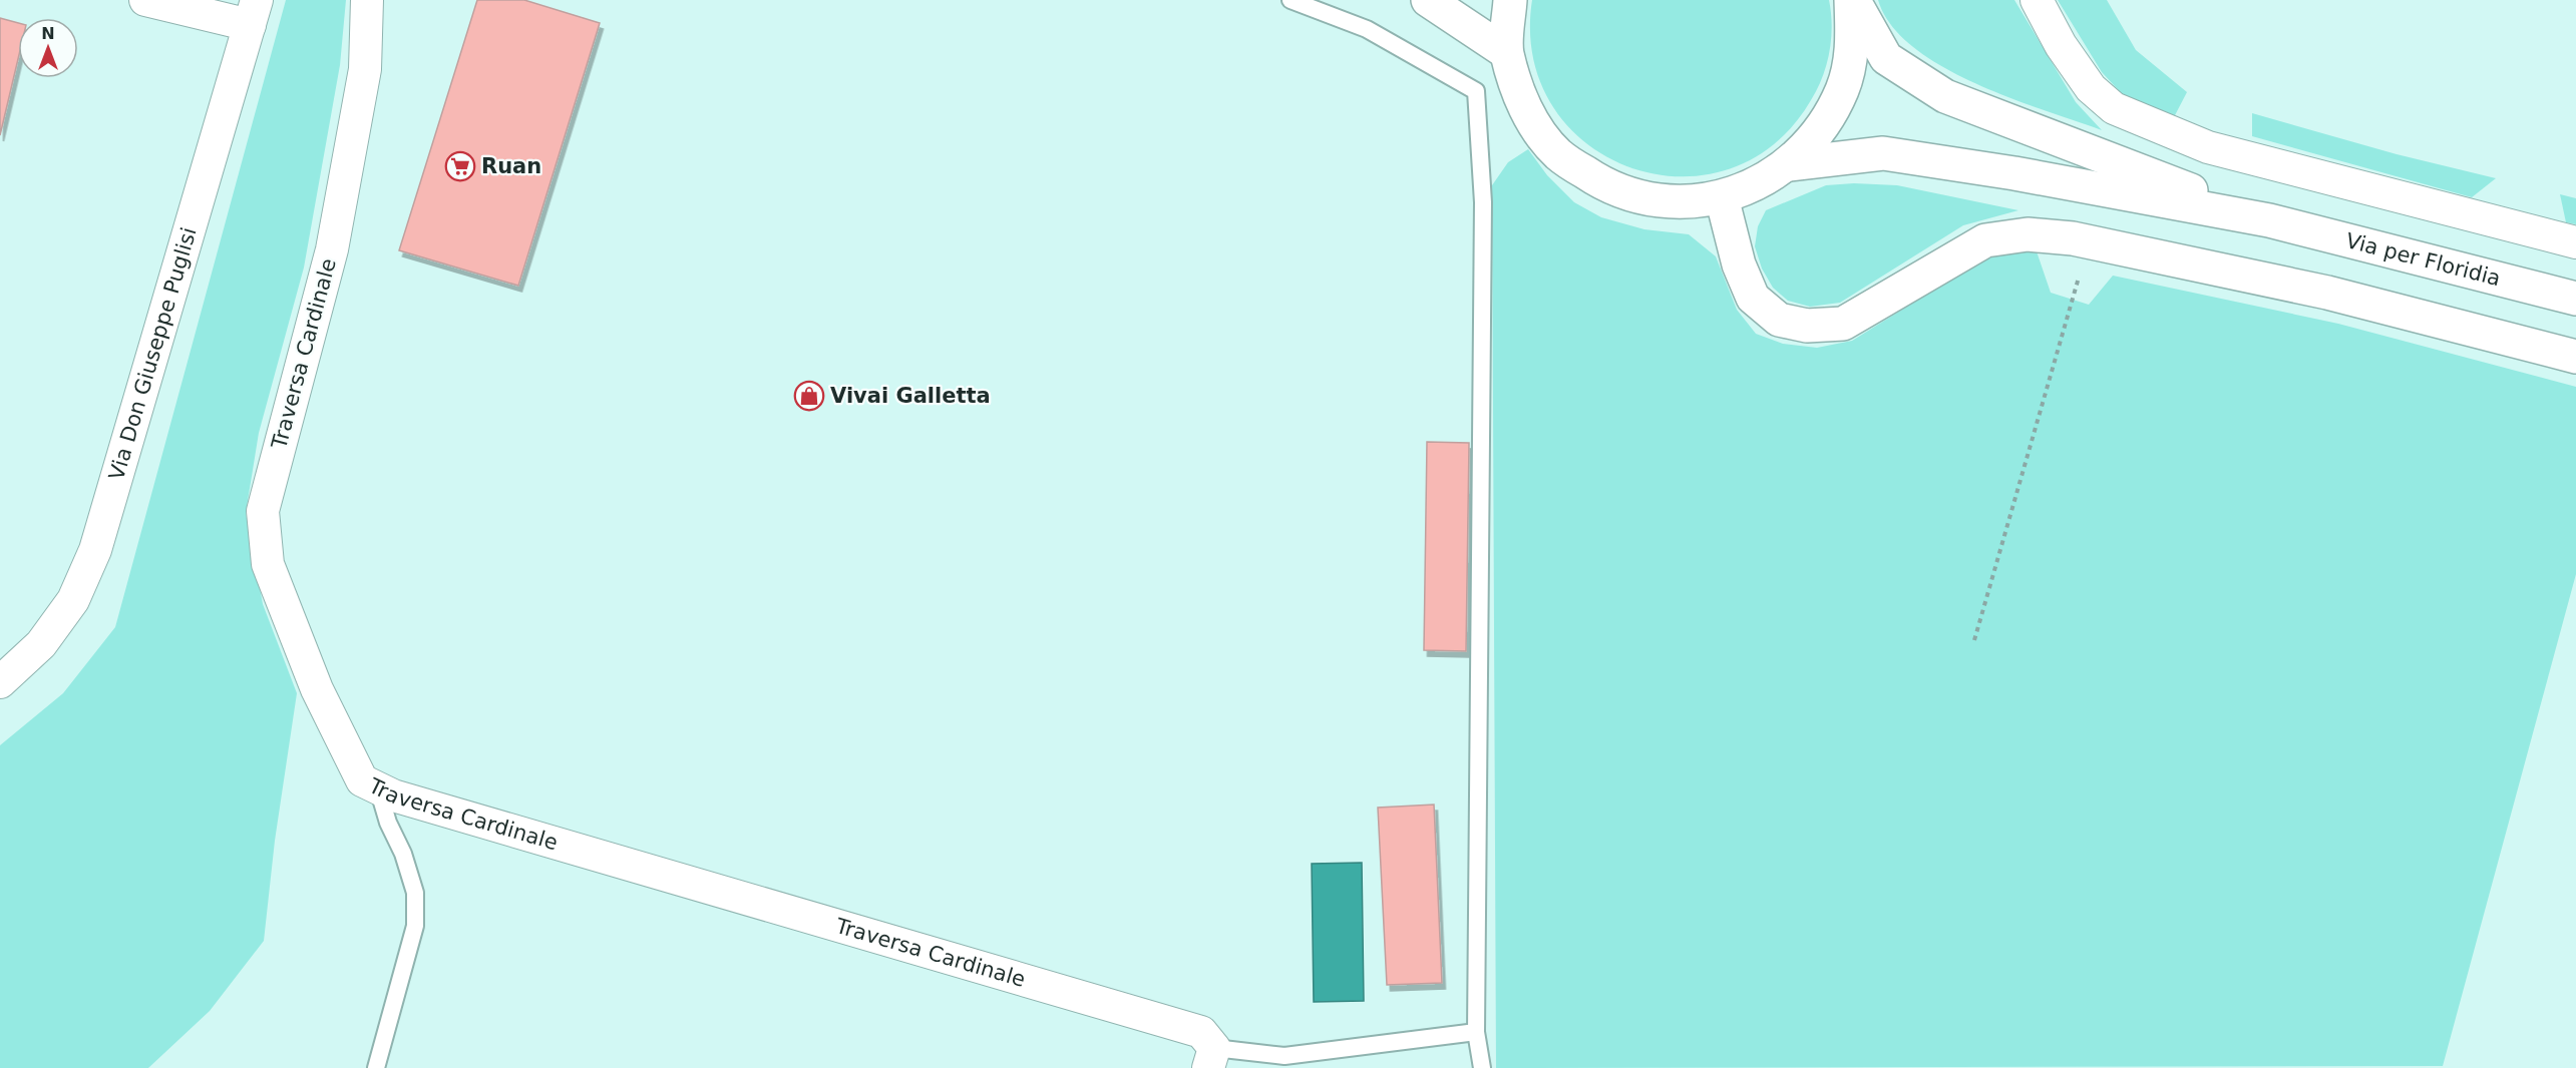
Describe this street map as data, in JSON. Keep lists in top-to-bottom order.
{
  "streets": {
    "main road": ["Via per Floridia"],
    "street": ["Traversa Cardinale", "Via Don Giuseppe Puglisi"]
  },
  "places": {
    "supermarket": ["Ruan"],
    "shop": ["Vivai Galletta"]
  },
  "north": "top"
}
